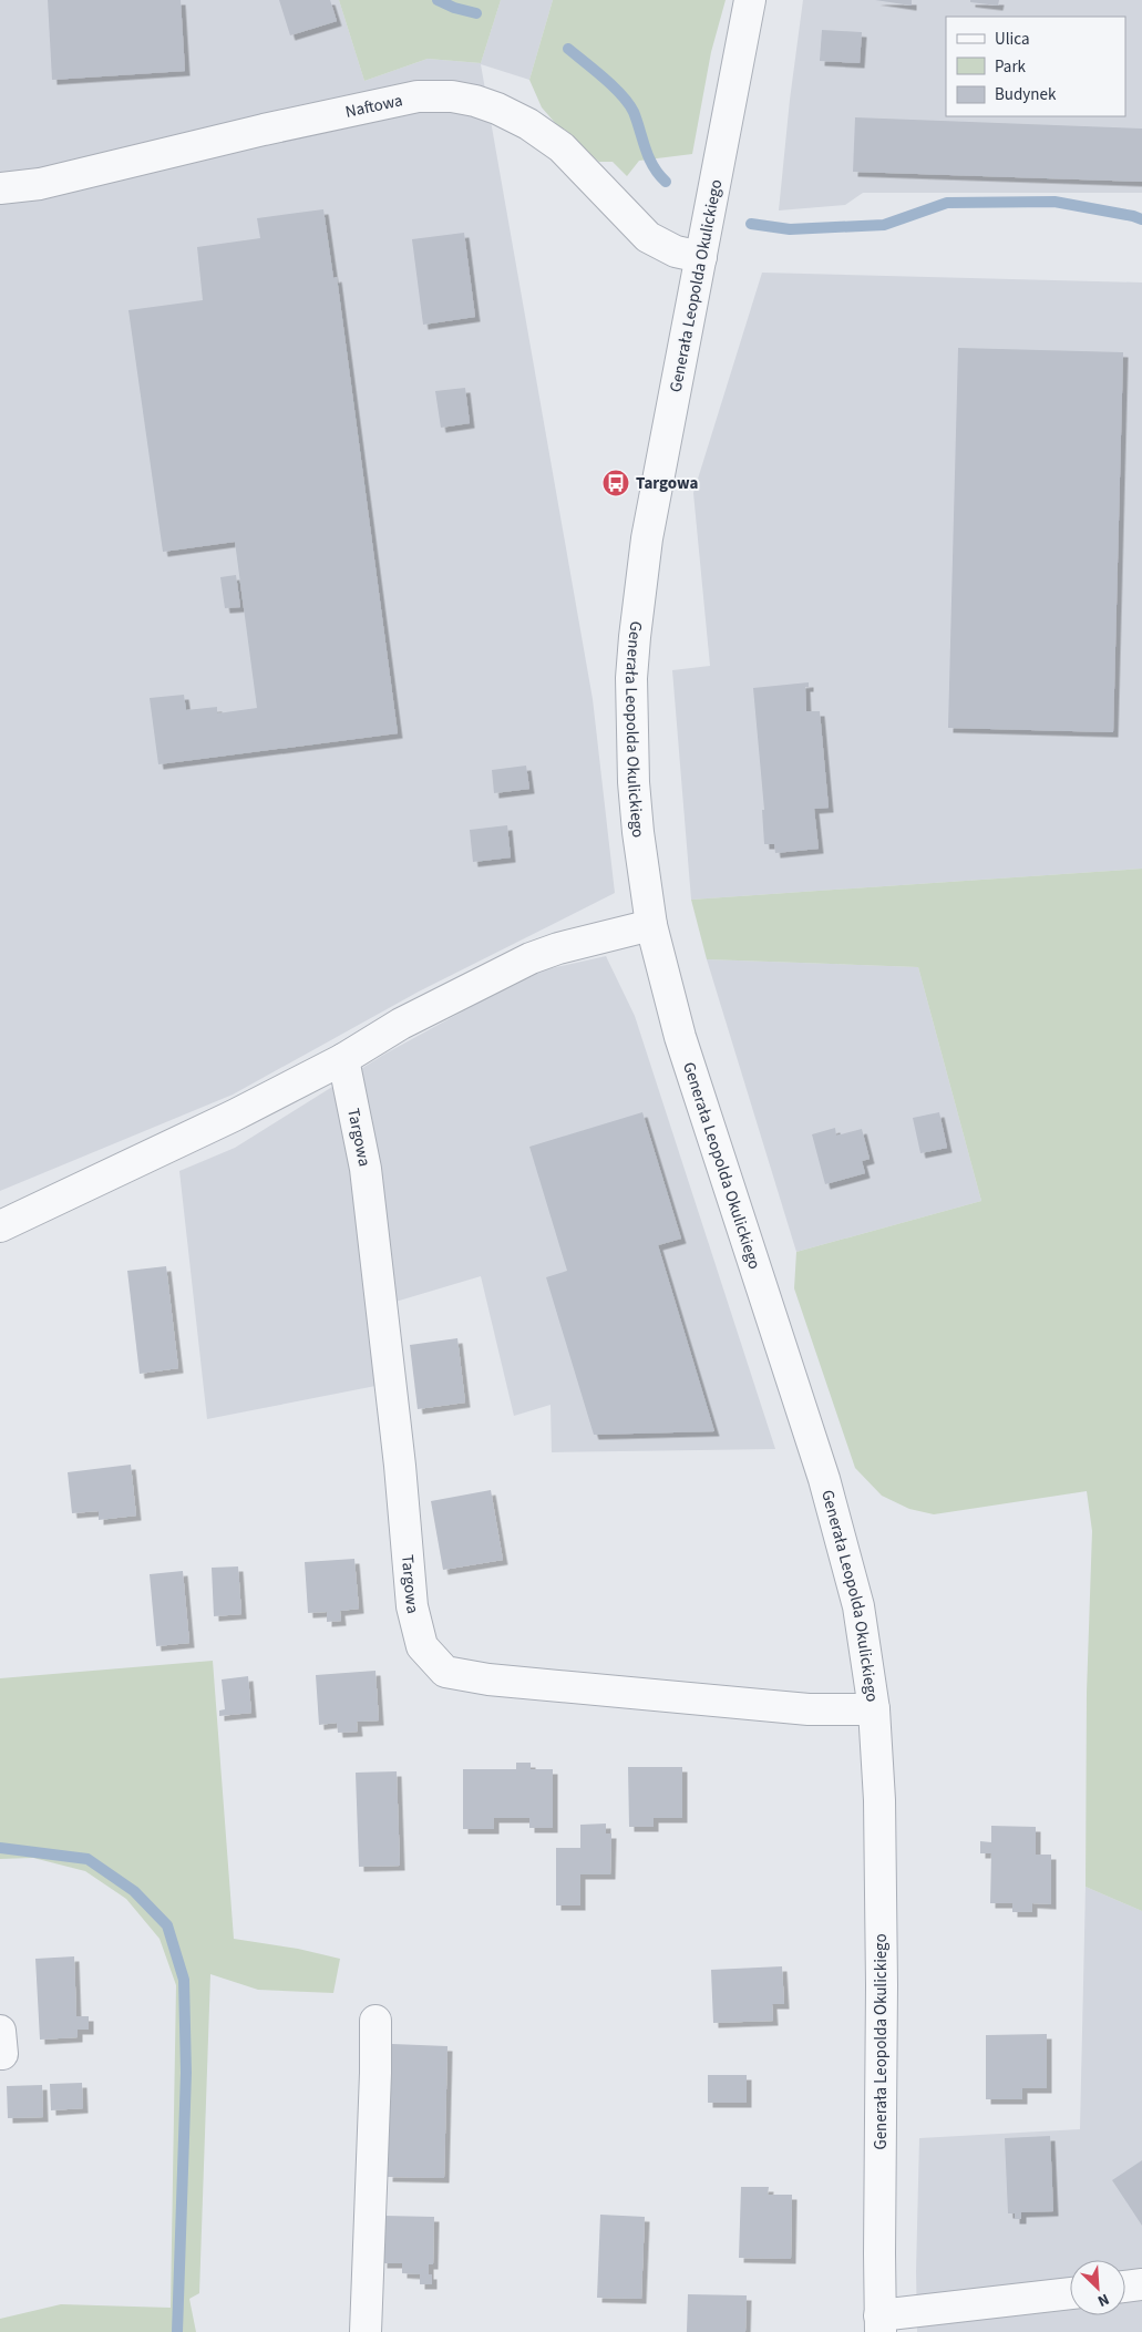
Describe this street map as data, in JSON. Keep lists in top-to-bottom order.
{
  "streets": {
    "street": ["Naftowa", "Generała Leopolda Okulickiego", "Targowa"]
  },
  "crossings": [
    ["Naftowa", "Generała Leopolda Okulickiego"],
    ["Generała Leopolda Okulickiego", "Targowa"]
  ],
  "places": {
    "bus stop": ["Targowa"]
  },
  "legend": ["Ulica", "Park", "Budynek"],
  "north": "bottom right"
}
